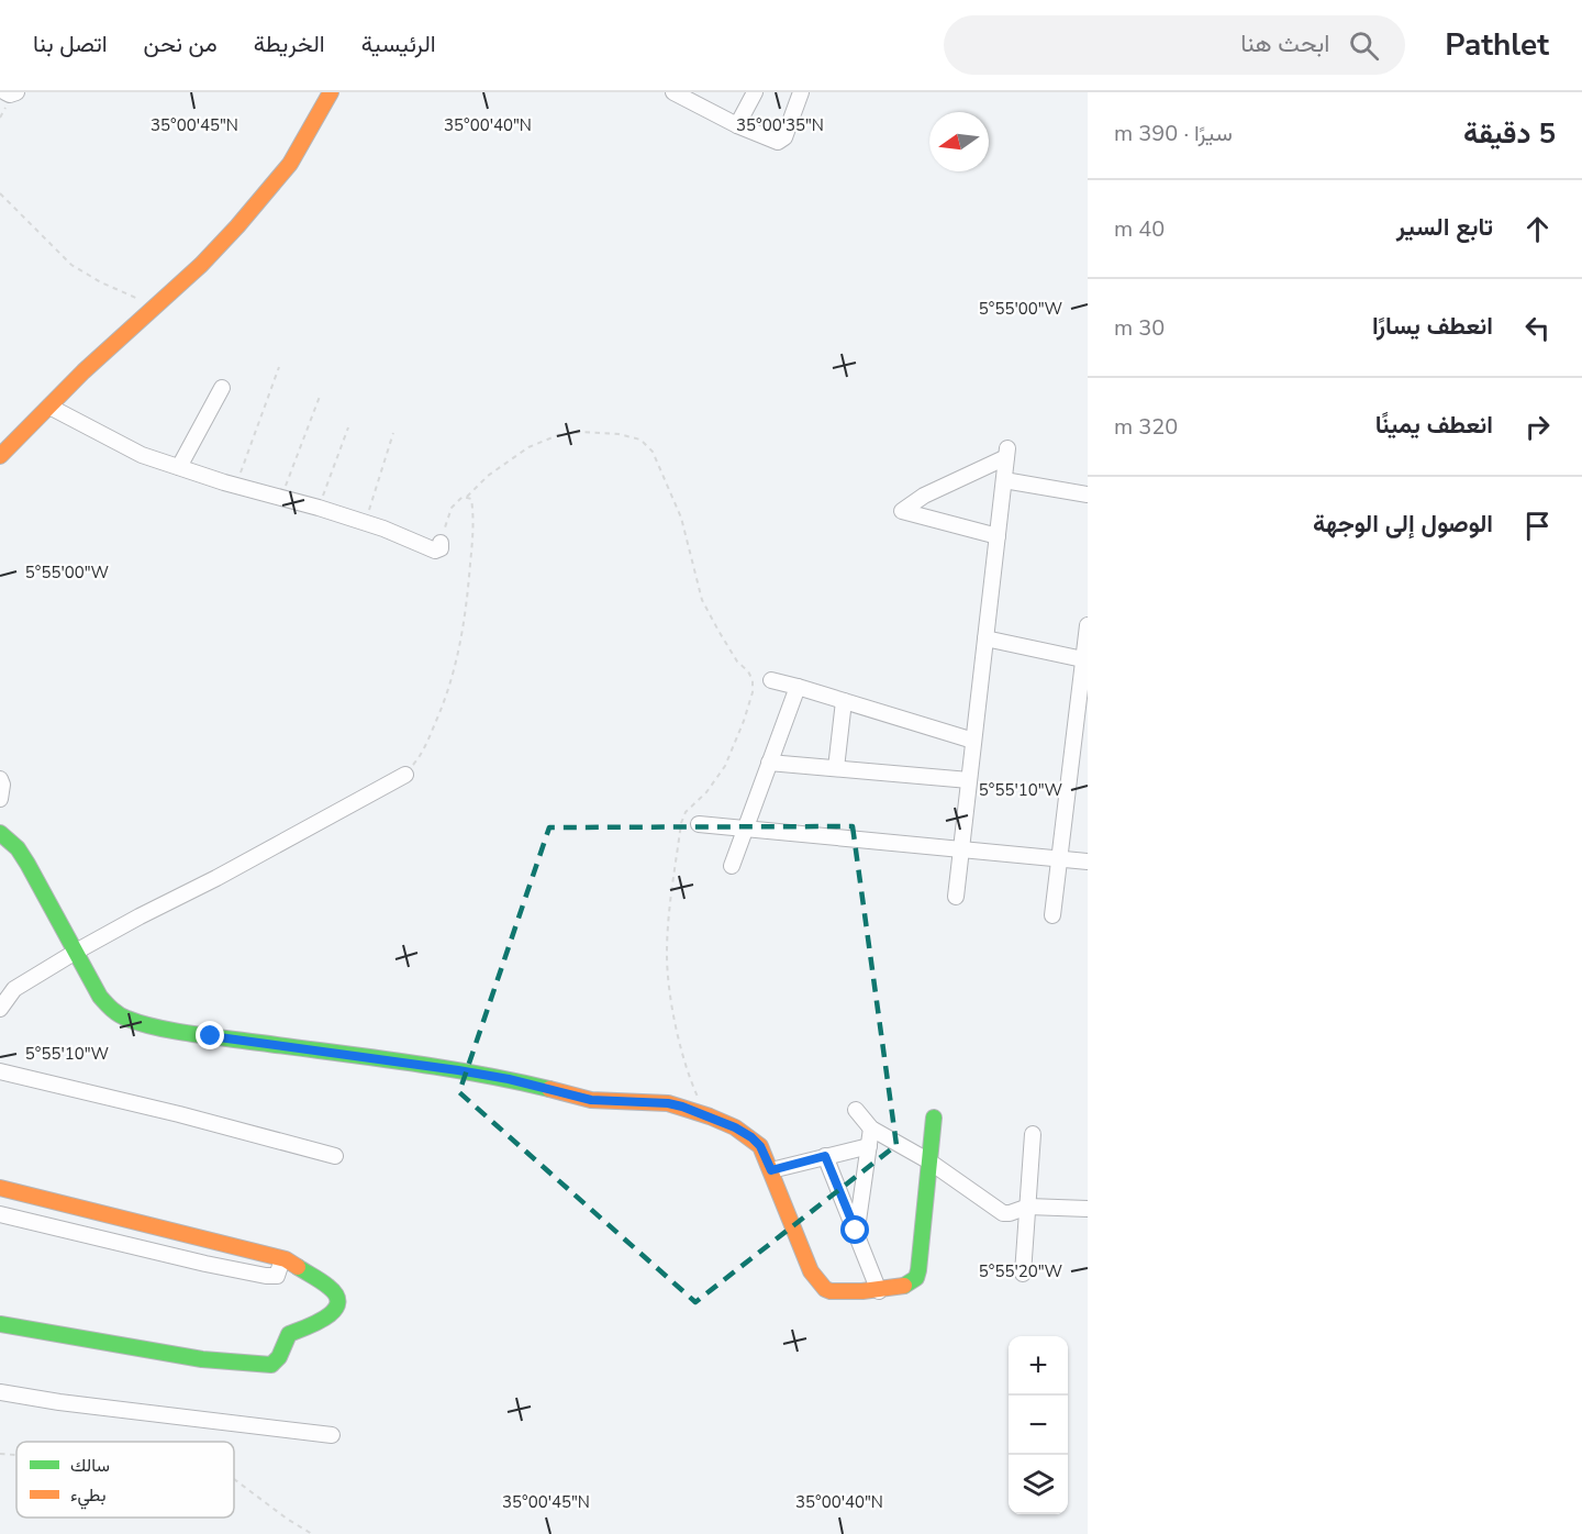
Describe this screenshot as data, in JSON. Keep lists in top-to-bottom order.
{
  "legend": ["سالك", "بطيء"],
  "north": "left",
  "page": {
    "header": "Pathlet",
    "search": "ابحث هنا",
    "nav": [
      "الرئيسية",
      "الخريطة",
      "من نحن",
      "اتصل بنا"
    ],
    "heading": ["5 دقيقة", "سيرًا · 390 m"],
    "list": [
      ["تابع السير", "40 m"],
      ["انعطف يسارًا", "30 m"],
      ["انعطف يمينًا", "320 m"],
      "الوصول إلى الوجهة"
    ],
    "map_buttons": ["+", "−"]
  },
  "coordinates": [
    "35°00'45\"N",
    "35°00'40\"N",
    "35°00'35\"N",
    "5°55'00\"W",
    "5°55'10\"W",
    "5°55'20\"W"
  ]
}
